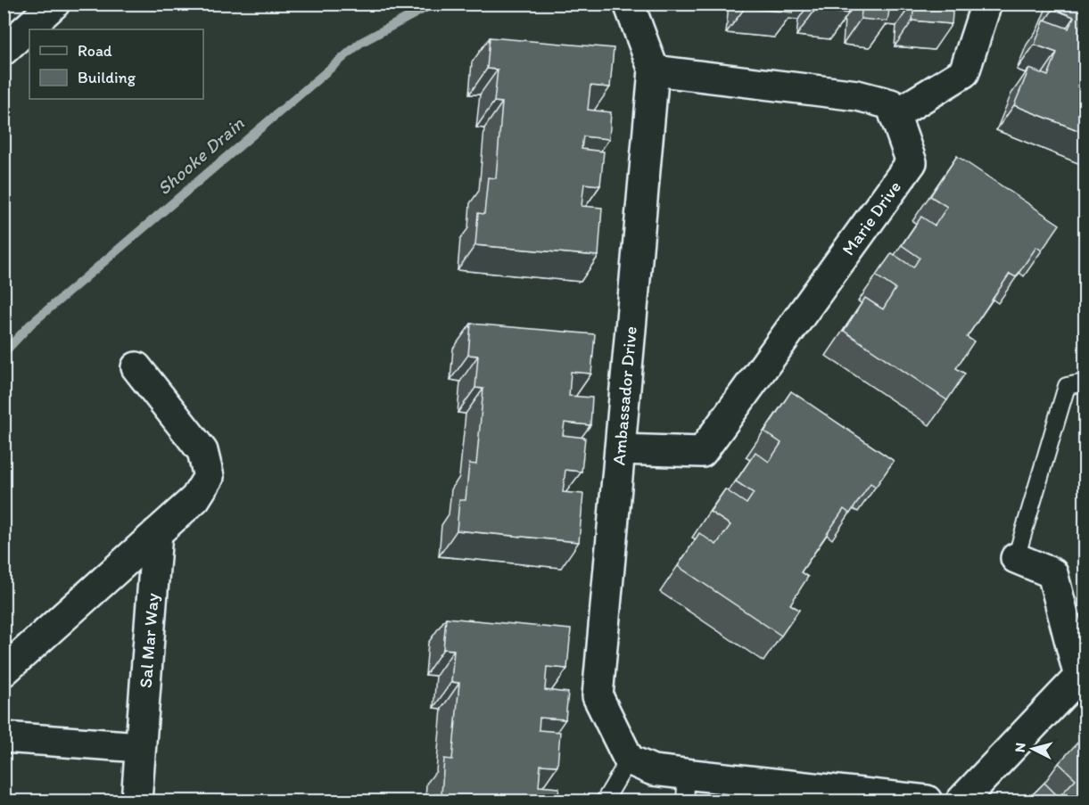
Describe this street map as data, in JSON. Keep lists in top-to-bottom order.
{
  "streets": {
    "street": ["Marie Drive", "Ambassador Drive", "Sal Mar Way"]
  },
  "crossings": [
    ["Marie Drive", "Ambassador Drive"]
  ],
  "water": ["Shooke Drain"],
  "legend": ["Road", "Building"],
  "north": "left"
}
